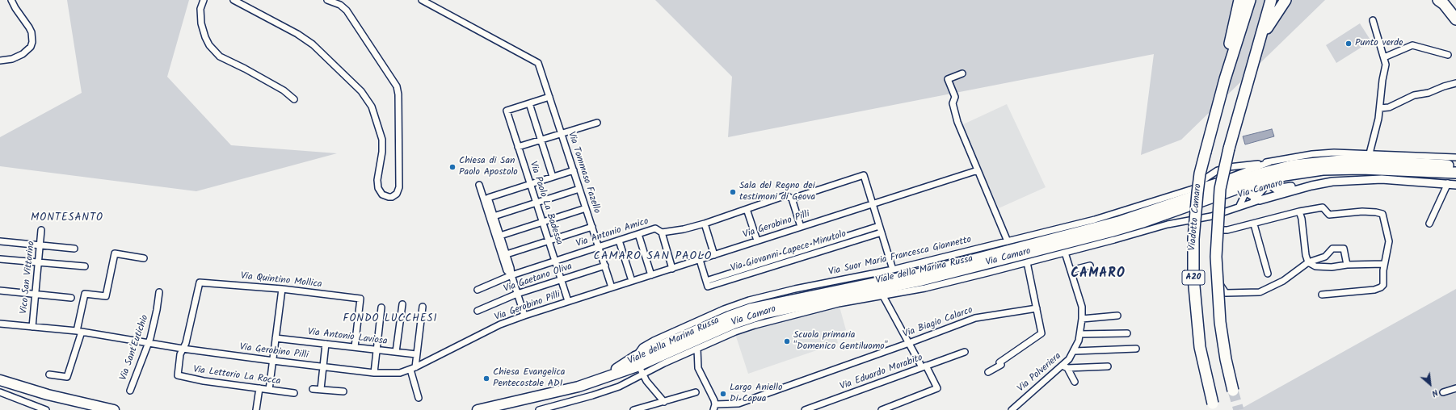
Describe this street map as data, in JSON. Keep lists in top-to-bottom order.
{
  "streets": {
    "highway": ["Viadotto Camaro", "A20"],
    "main road": ["Viale della Marina Russa"],
    "street": [
      "Via Tommaso Fazello",
      "Via Camaro",
      "Via Paolo La Badessa",
      "Via Gerobino Pilli",
      "Via Antonio Amico",
      "Via Giovanni Capece Minutolo",
      "Via Suor Maria Francesca Giannetto",
      "Vico San Vittorino",
      "Via Gaetano Oliva",
      "Via Quintino Mollica",
      "Via Biagio Calarco",
      "Via Antonio Laviosa",
      "Via Sant'Eutichio",
      "Via Eduardo Morabito",
      "Via Polveriera",
      "Via Letterio La Rocca"
    ]
  },
  "crossings": [
    ["Via Tommaso Fazello", "Via Gerobino Pilli"],
    ["Via Tommaso Fazello", "Via Antonio Amico"],
    ["Via Tommaso Fazello", "Via Gaetano Oliva"],
    ["Via Camaro", "Via Polveriera"],
    ["Via Paolo La Badessa", "Via Gerobino Pilli"],
    ["Via Paolo La Badessa", "Via Antonio Amico"],
    ["Via Paolo La Badessa", "Via Gaetano Oliva"],
    ["Viadotto Camaro", "A20"],
    ["Via Gerobino Pilli", "Via Antonio Amico"],
    ["Via Gerobino Pilli", "Vico San Vittorino"],
    ["Via Gerobino Pilli", "Via Quintino Mollica"],
    ["Via Gerobino Pilli", "Via Sant'Eutichio"],
    ["Via Gerobino Pilli", "Via Letterio La Rocca"],
    ["Via Suor Maria Francesca Giannetto", "Viale della Marina Russa"],
    ["Via Quintino Mollica", "Via Antonio Laviosa"],
    ["Via Quintino Mollica", "Via Letterio La Rocca"]
  ],
  "districts": [
    "MONTESANTO",
    "CAMARO SAN PAOLO",
    "CAMARO",
    "FONDO LUCCHESI"
  ],
  "places": [
    "Punto verde",
    "Chiesa di San Paolo Apostolo",
    "Sala del Regno dei testimoni di Geova",
    "Scuola primaria \"Domenico Gentiluomo\"",
    "Chiesa Evangelica Pentecostale ADI",
    "Largo Aniello Di Capua"
  ],
  "north": "bottom right"
}
